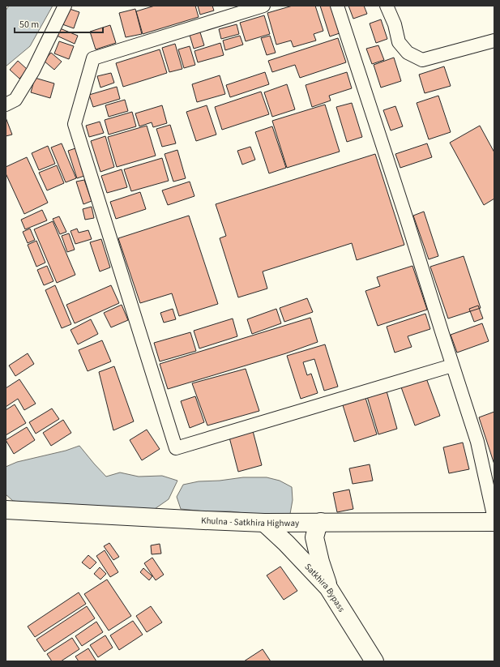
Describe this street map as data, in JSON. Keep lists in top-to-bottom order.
{
  "streets": {
    "highway": ["Khulna - Satkhira Highway", "Satkhira Bypass"]
  },
  "crossings": [
    ["Khulna - Satkhira Highway", "Satkhira Bypass"]
  ],
  "scale_bar": "50 m"
}
